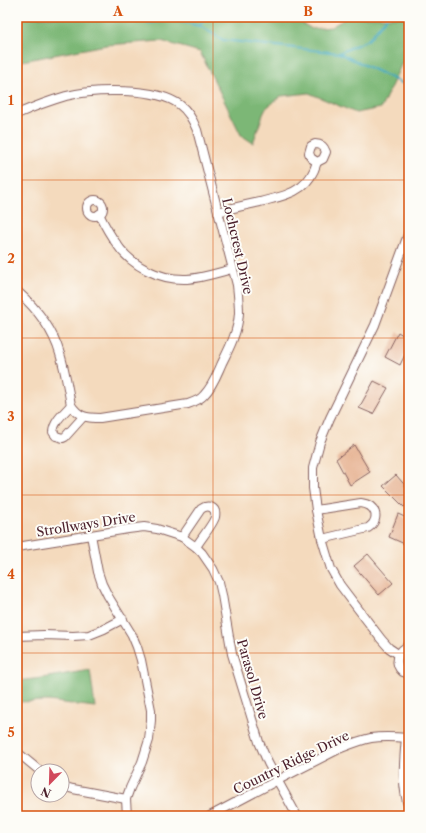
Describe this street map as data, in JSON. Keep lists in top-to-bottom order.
{
  "streets": {
    "street": [
      "Lochcrest Drive",
      "Strollways Drive",
      "Parasol Drive",
      "Country Ridge Drive"
    ]
  },
  "crossings": [
    ["Strollways Drive", "Parasol Drive"],
    ["Parasol Drive", "Country Ridge Drive"]
  ],
  "north": "bottom left",
  "grid": {
    "columns": ["A", "B"],
    "rows": [
      "1",
      "2",
      "3",
      "4",
      "5"
    ]
  }
}
